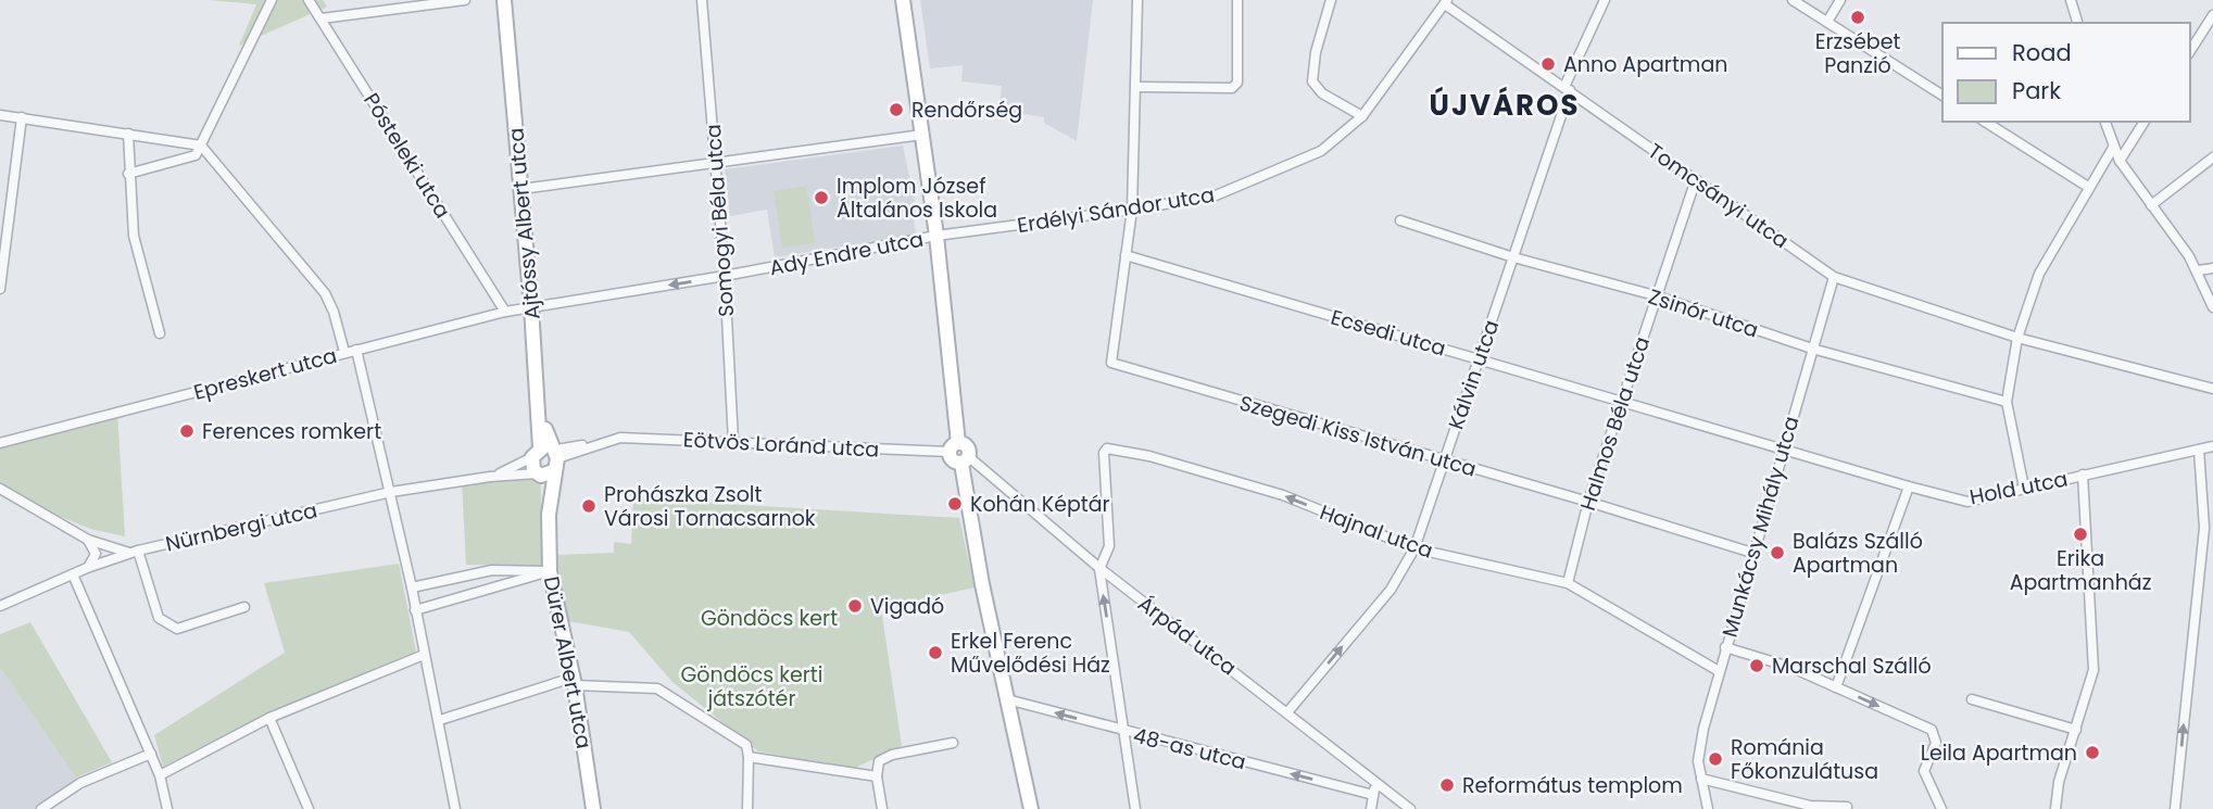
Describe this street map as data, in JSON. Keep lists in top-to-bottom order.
{
  "streets": {
    "street": [
      "Pósteleki utca",
      "Tomcsányi utca",
      "Erdélyi Sándor utca",
      "Somogyi Béla utca",
      "Ajtóssy Albert utca",
      "Ady Endre utca",
      "Zsinór utca",
      "Ecsedi utca",
      "Epreskert utca",
      "Kálvin utca",
      "Halmos Béla utca",
      "Szegedi Kiss István utca",
      "Eötvös Loránd utca",
      "Hold utca",
      "Nürnbergi utca",
      "Munkácsy Mihály utca",
      "Hajnal utca",
      "Árpád utca",
      "Dürer Albert utca",
      "48-as utca"
    ]
  },
  "crossings": [
    ["Pósteleki utca", "Epreskert utca"],
    ["Tomcsányi utca", "Erdélyi Sándor utca"],
    ["Tomcsányi utca", "Kálvin utca"],
    ["Tomcsányi utca", "Halmos Béla utca"],
    ["Tomcsányi utca", "Munkácsy Mihály utca"],
    ["Erdélyi Sándor utca", "Ady Endre utca"],
    ["Erdélyi Sándor utca", "Szegedi Kiss István utca"],
    ["Somogyi Béla utca", "Ady Endre utca"],
    ["Somogyi Béla utca", "Eötvös Loránd utca"],
    ["Ajtóssy Albert utca", "Ady Endre utca"],
    ["Ajtóssy Albert utca", "Epreskert utca"],
    ["Ajtóssy Albert utca", "Eötvös Loránd utca"],
    ["Ajtóssy Albert utca", "Nürnbergi utca"],
    ["Ajtóssy Albert utca", "Dürer Albert utca"],
    ["Ady Endre utca", "Epreskert utca"],
    ["Zsinór utca", "Kálvin utca"],
    ["Zsinór utca", "Halmos Béla utca"],
    ["Zsinór utca", "Munkácsy Mihály utca"],
    ["Ecsedi utca", "Kálvin utca"],
    ["Ecsedi utca", "Halmos Béla utca"],
    ["Ecsedi utca", "Szegedi Kiss István utca"],
    ["Ecsedi utca", "Hold utca"],
    ["Ecsedi utca", "Munkácsy Mihály utca"],
    ["Kálvin utca", "Szegedi Kiss István utca"],
    ["Kálvin utca", "Hajnal utca"],
    ["Kálvin utca", "Árpád utca"],
    ["Halmos Béla utca", "Szegedi Kiss István utca"],
    ["Halmos Béla utca", "Hajnal utca"],
    ["Szegedi Kiss István utca", "Munkácsy Mihály utca"],
    ["Eötvös Loránd utca", "Nürnbergi utca"],
    ["Eötvös Loránd utca", "Dürer Albert utca"],
    ["Hold utca", "Munkácsy Mihály utca"],
    ["Nürnbergi utca", "Dürer Albert utca"],
    ["Munkácsy Mihály utca", "Hajnal utca"],
    ["Hajnal utca", "Árpád utca"]
  ],
  "one_way": ["Ady Endre utca", "48-as utca"],
  "districts": ["ÚJVÁROS"],
  "parks": ["Göndöcs kert", "Göndöcs kerti játszótér"],
  "places": [
    "Erzsébet Panzió",
    "Anno Apartman",
    "Rendőrség",
    "Implom József Általános Iskola",
    "Ferences romkert",
    "Kohán Képtár",
    "Prohászka Zsolt Városi Tornacsarnok",
    "Erika Apartmanház",
    "Balázs Szálló Apartman",
    "Vigadó",
    "Erkel Ferenc Művelődési Ház",
    "Marschal Szálló",
    "Leila Apartman",
    "Románia Főkonzulátusa",
    "Református templom"
  ],
  "legend": ["Road", "Park"]
}
